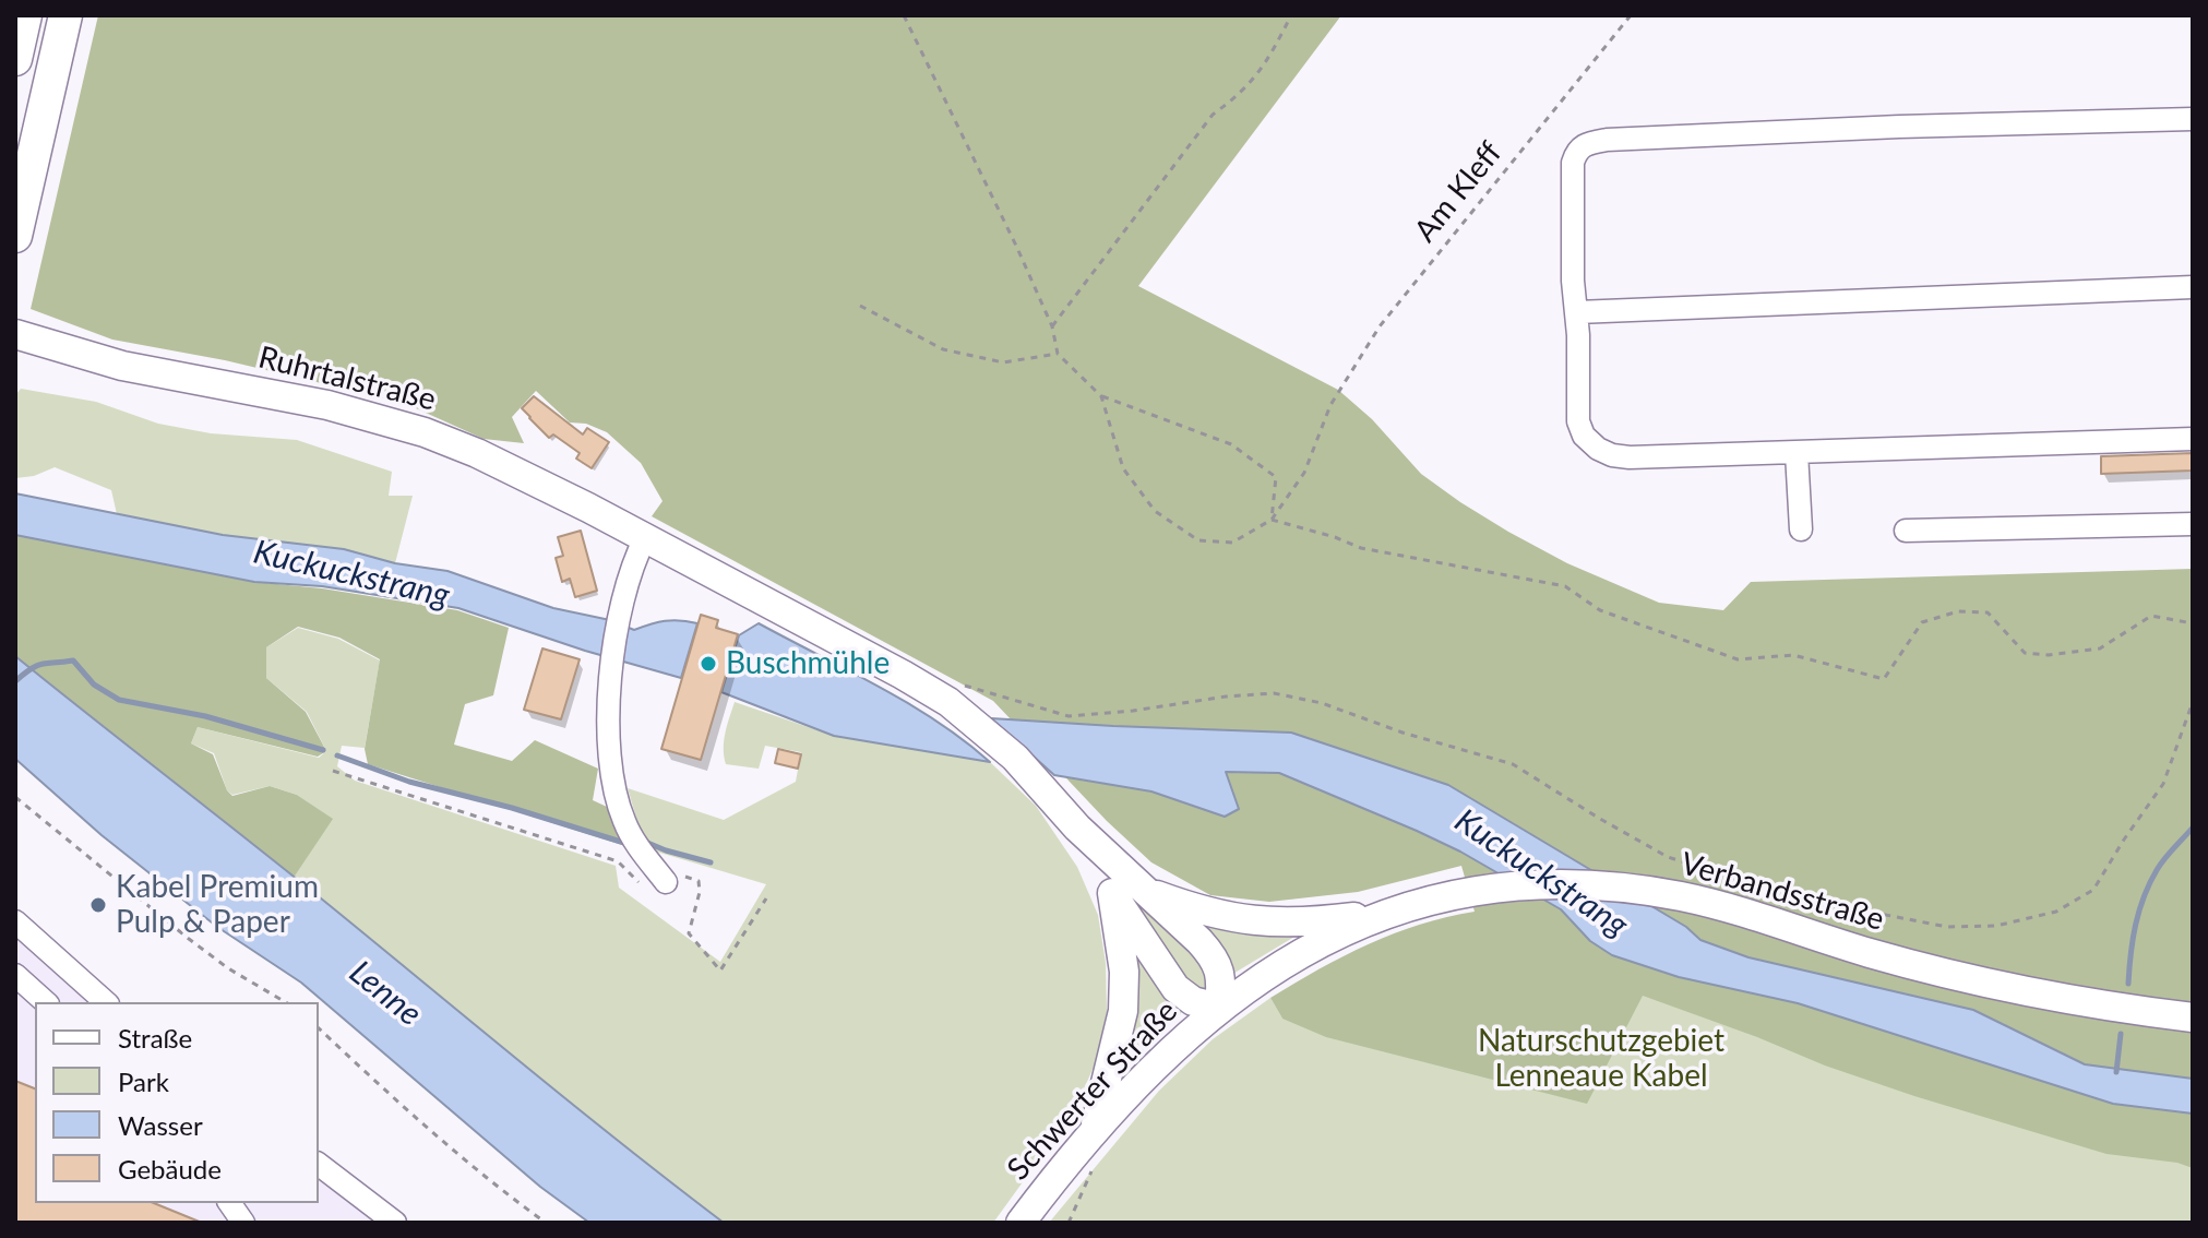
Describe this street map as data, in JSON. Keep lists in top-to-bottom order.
{
  "streets": {
    "main road": ["Ruhrtalstraße", "Verbandsstraße", "Schwerter Straße"],
    "path": ["Am Kleff"]
  },
  "crossings": [
    ["Ruhrtalstraße", "Verbandsstraße"],
    ["Ruhrtalstraße", "Schwerter Straße"],
    ["Verbandsstraße", "Schwerter Straße"]
  ],
  "water": ["Kuckuckstrang", "Lenne"],
  "parks": ["Naturschutzgebiet Lenneaue Kabel"],
  "places": ["Buschmühle", "Kabel Premium Pulp & Paper"],
  "legend": [
    "Straße",
    "Park",
    "Wasser",
    "Gebäude"
  ]
}
